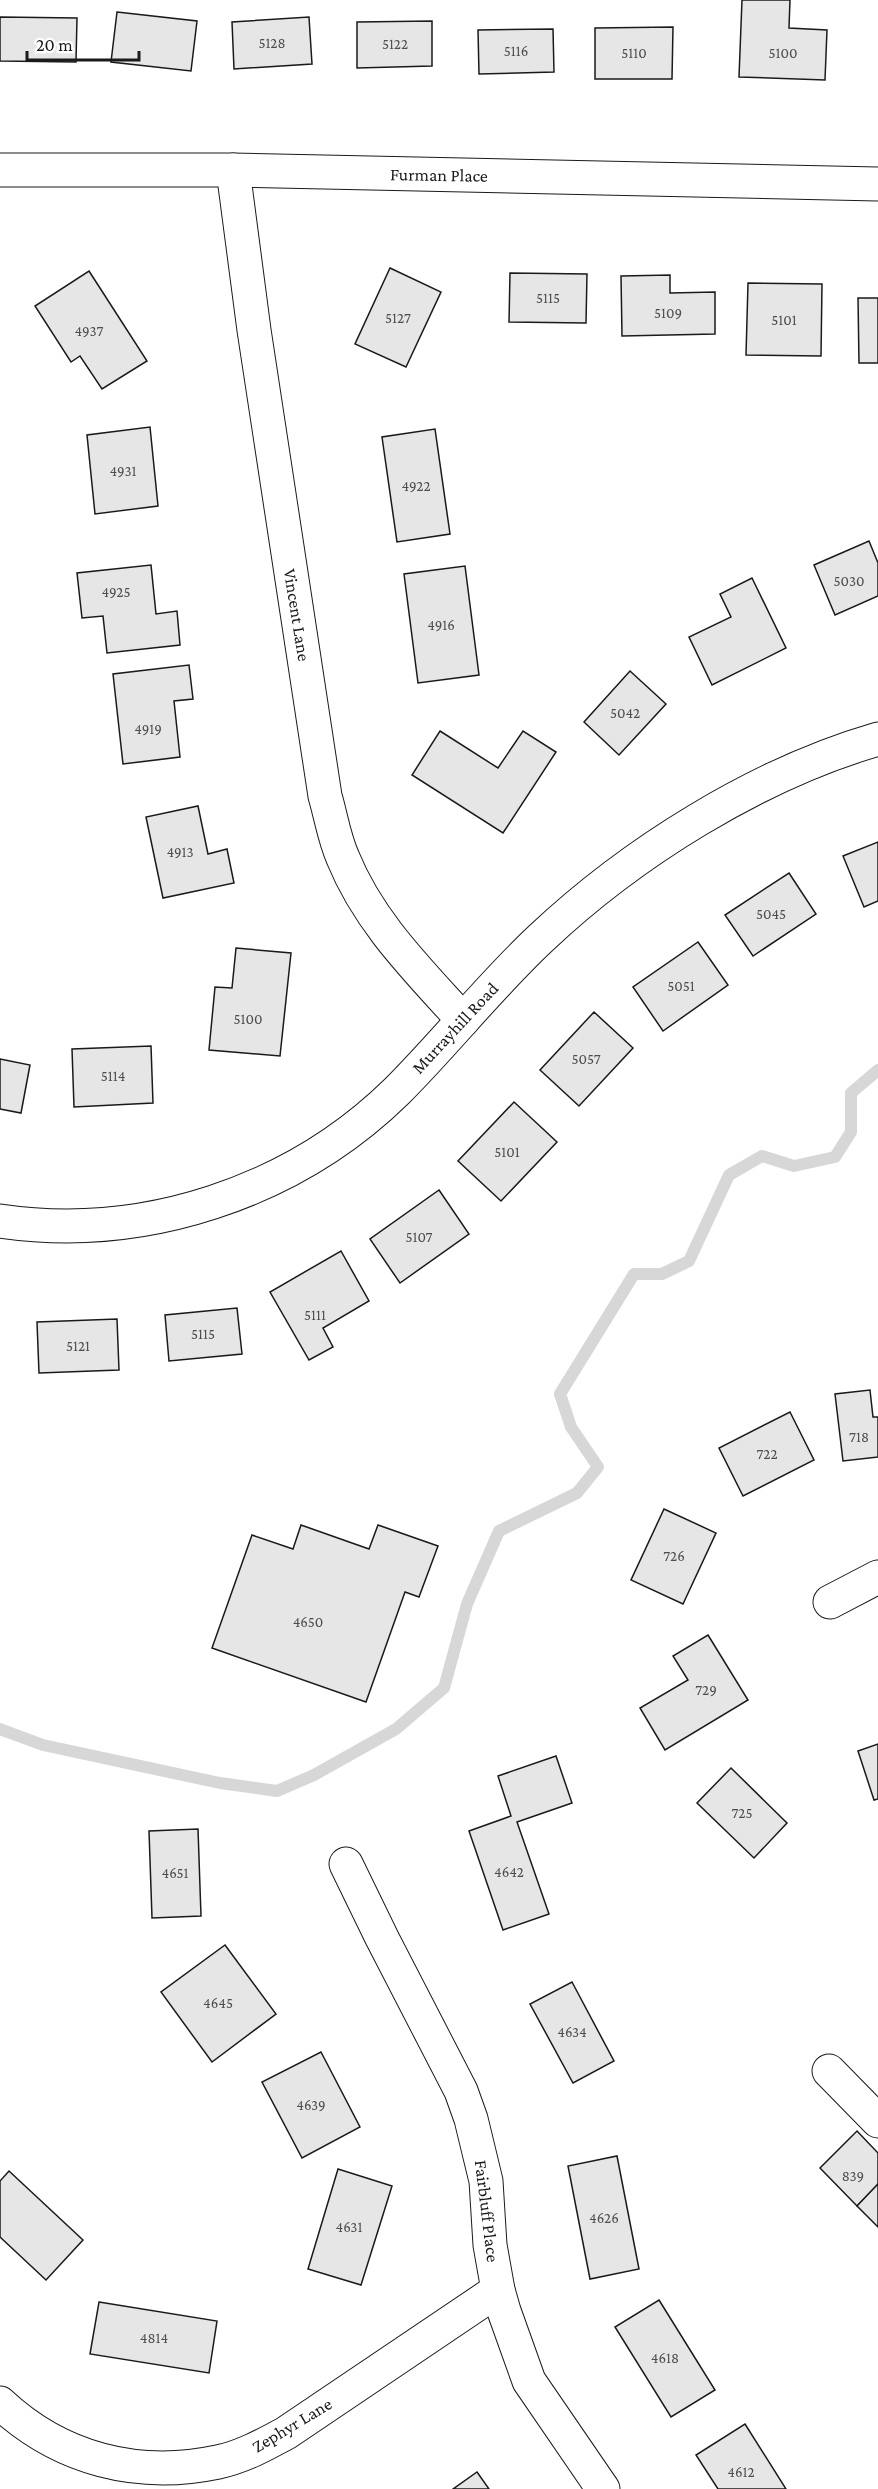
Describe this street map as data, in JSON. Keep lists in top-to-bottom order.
{
  "streets": {
    "street": [
      "Furman Place",
      "Vincent Lane",
      "Murrayhill Road",
      "Fairbluff Place",
      "Zephyr Lane"
    ]
  },
  "crossings": [
    ["Furman Place", "Vincent Lane"],
    ["Vincent Lane", "Murrayhill Road"],
    ["Fairbluff Place", "Zephyr Lane"]
  ],
  "house_numbers": [
    "5128",
    "5122",
    "5116",
    "5110",
    "5100",
    "5115",
    "5109",
    "5127",
    "5101",
    "4937",
    "4931",
    "4922",
    "5030",
    "4925",
    "4916",
    "5042",
    "4919",
    "4913",
    "5045",
    "5051",
    "5100",
    "5057",
    "5114",
    "5101",
    "5107",
    "5111",
    "5115",
    "5121",
    "718",
    "722",
    "726",
    "4650",
    "729",
    "725",
    "4642",
    "4651",
    "4645",
    "4634",
    "4639",
    "839",
    "4626",
    "4631",
    "4814",
    "4618",
    "4612"
  ],
  "scale_bar": "20 m"
}
